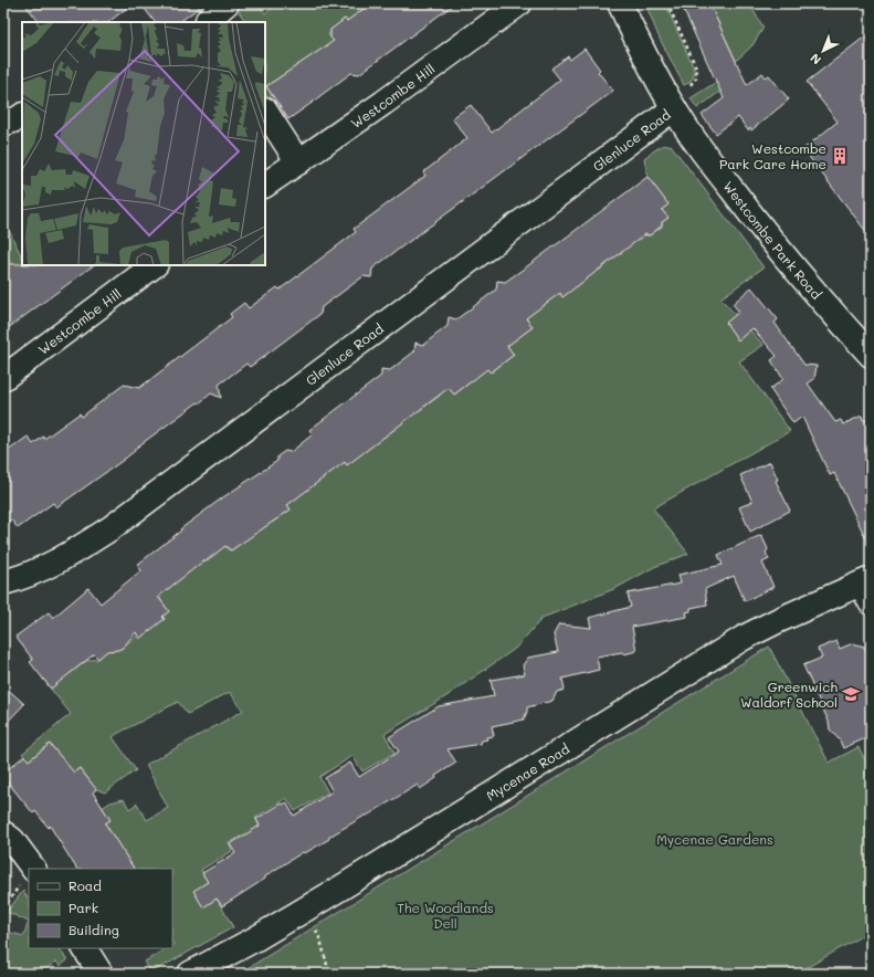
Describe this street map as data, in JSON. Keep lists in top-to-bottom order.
{
  "streets": {
    "street": [
      "Westcombe Hill",
      "Glenluce Road",
      "Westcombe Park Road",
      "Mycenae Road"
    ]
  },
  "crossings": [
    ["Glenluce Road", "Westcombe Park Road"]
  ],
  "parks": ["Mycenae Gardens", "The Woodlands Dell"],
  "places": {
    "building": ["Westcombe Park Care Home"],
    "school or university": ["Greenwich Waldorf School"]
  },
  "legend": ["Road", "Park", "Building"],
  "north": "bottom left"
}
